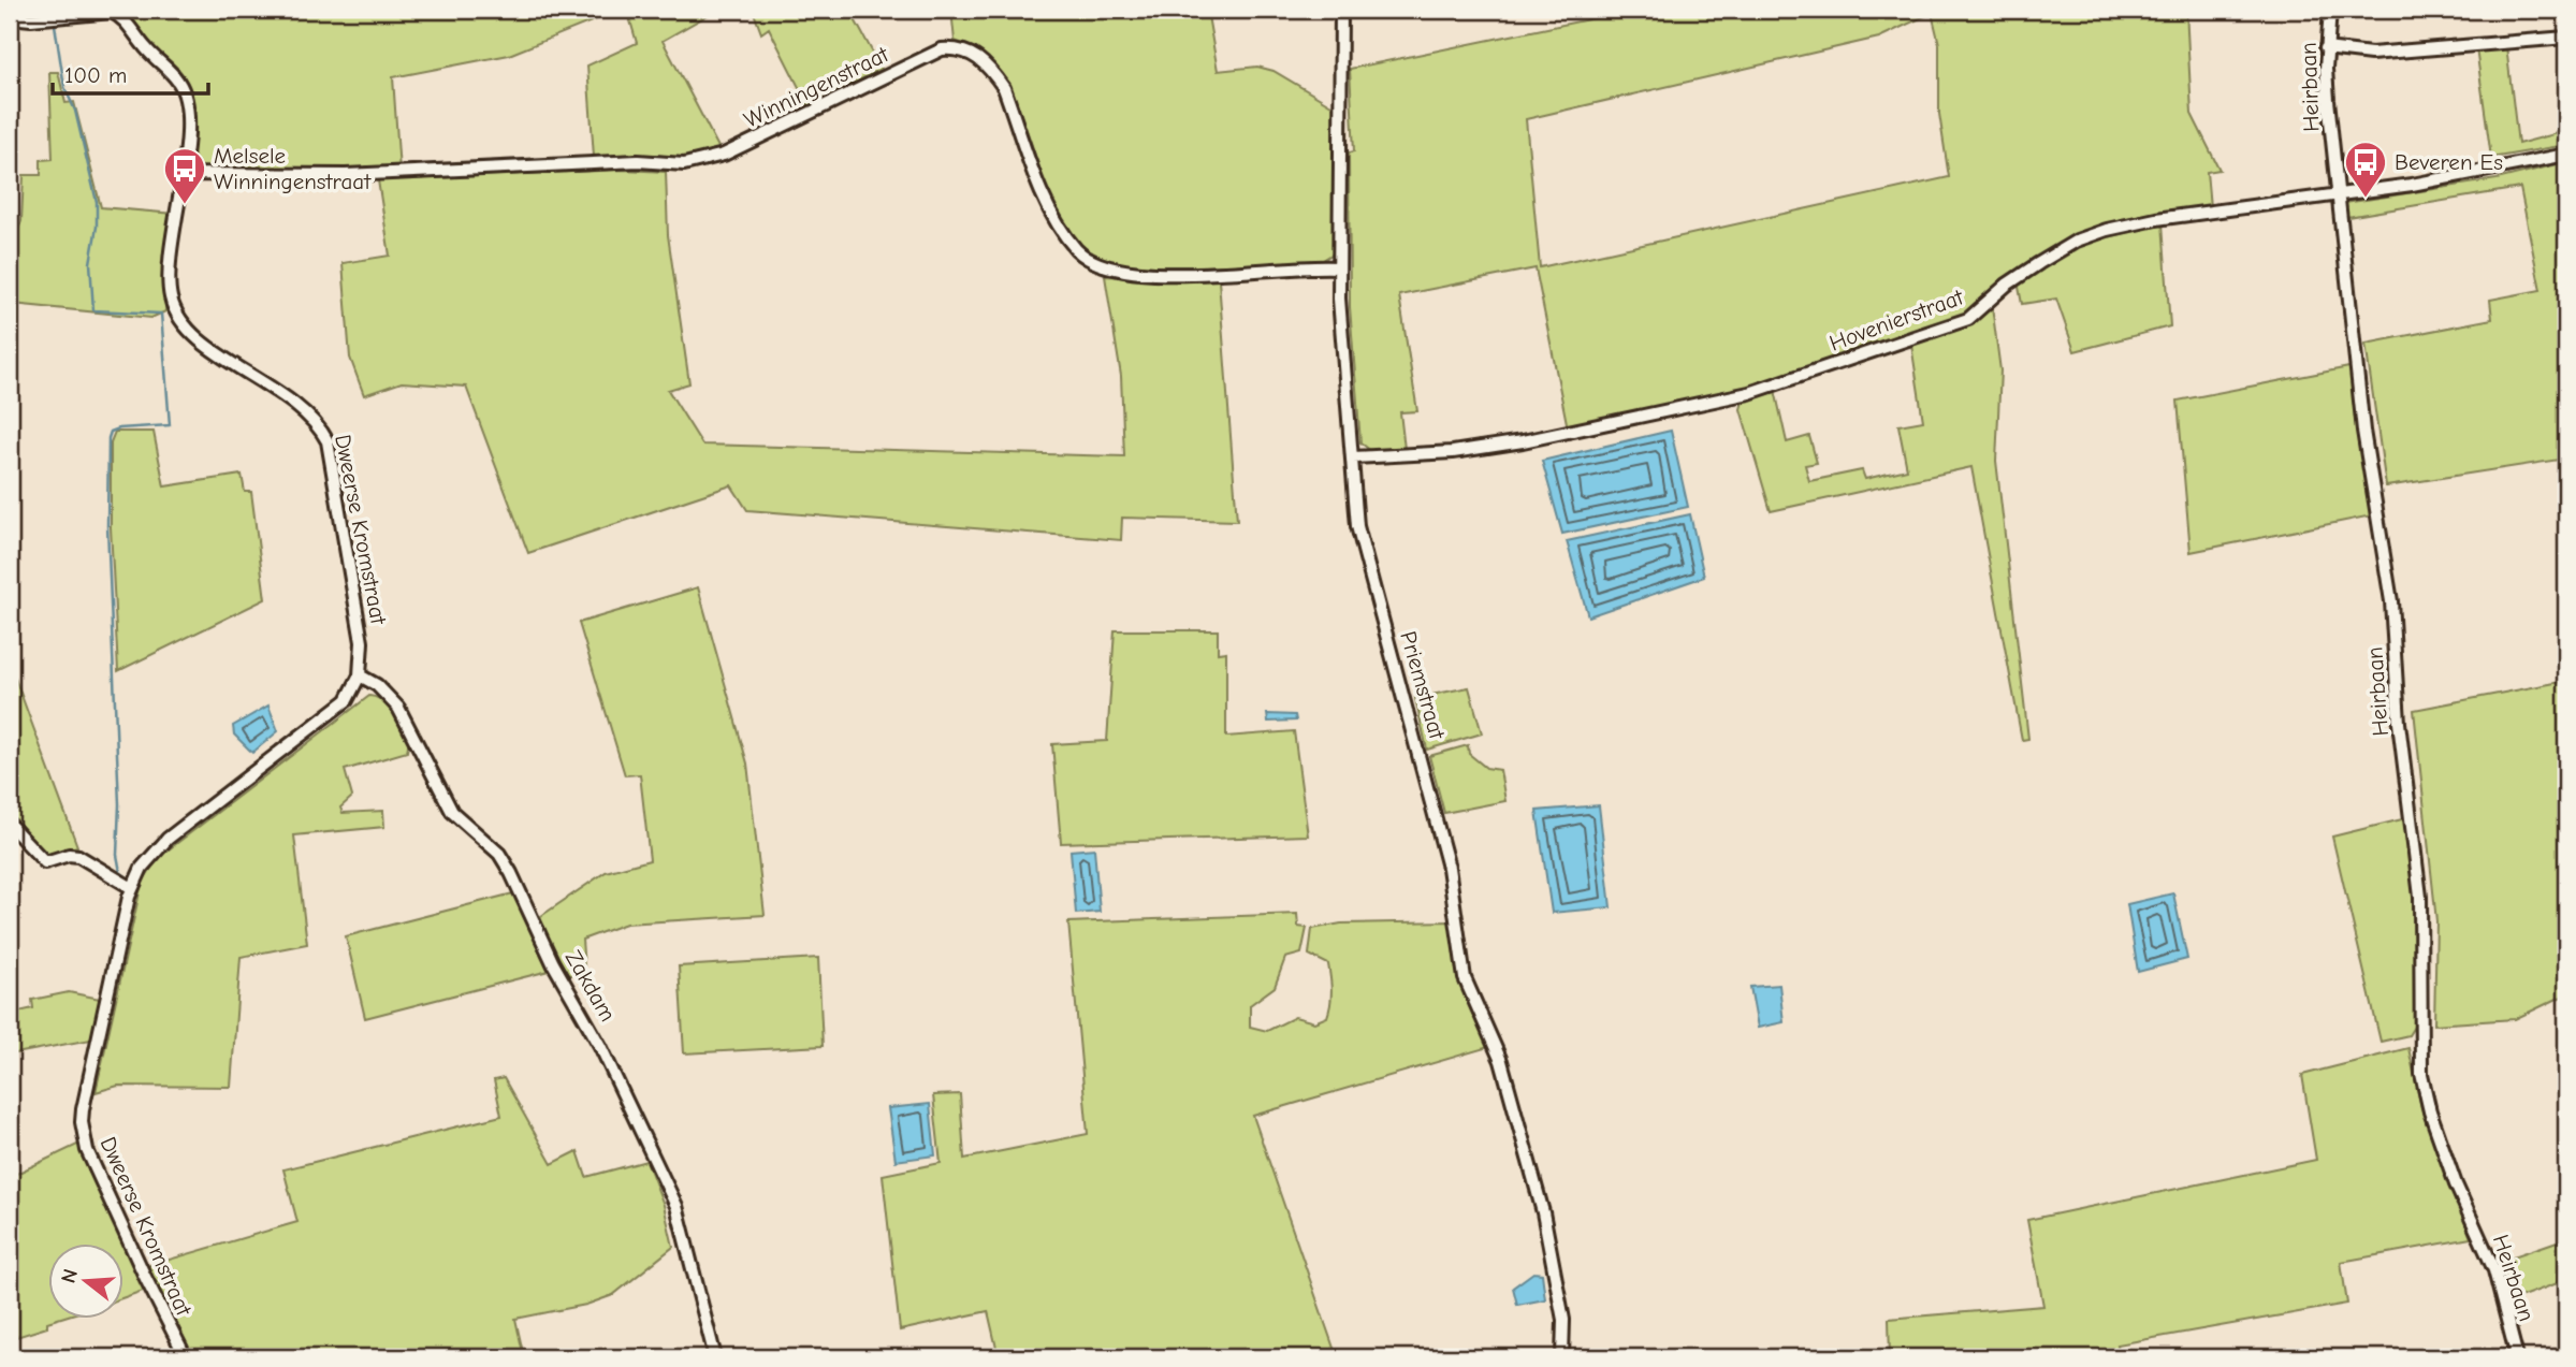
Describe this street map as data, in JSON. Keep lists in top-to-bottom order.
{
  "streets": {
    "street": [
      "Winningenstraat",
      "Heirbaan",
      "Hovenierstraat",
      "Dweerse Kromstraat",
      "Priemstraat",
      "Zakdam"
    ]
  },
  "crossings": [
    ["Winningenstraat", "Dweerse Kromstraat"],
    ["Winningenstraat", "Priemstraat"],
    ["Heirbaan", "Hovenierstraat"],
    ["Hovenierstraat", "Priemstraat"],
    ["Dweerse Kromstraat", "Zakdam"]
  ],
  "places": {
    "bus stop": ["Beveren Es", "Melsele Winningenstraat"]
  },
  "scale_bar": "100 m",
  "north": "left"
}
